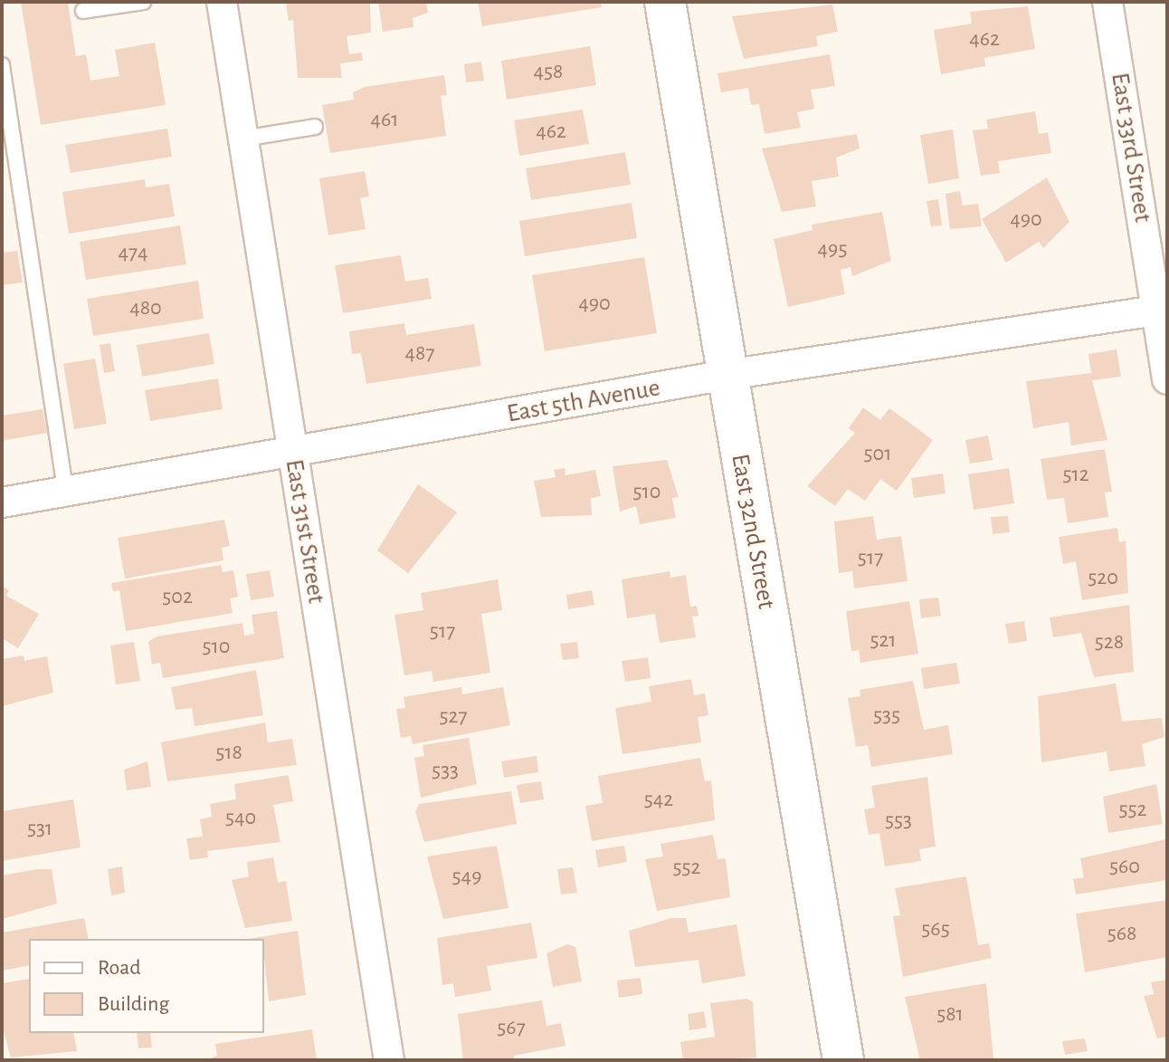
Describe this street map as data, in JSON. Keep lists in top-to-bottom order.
{
  "streets": {
    "street": [
      "East 33rd Street",
      "East 5th Avenue",
      "East 31st Street",
      "East 32nd Street"
    ]
  },
  "crossings": [
    ["East 33rd Street", "East 5th Avenue"],
    ["East 5th Avenue", "East 31st Street"],
    ["East 5th Avenue", "East 32nd Street"]
  ],
  "house_numbers": [
    "462",
    "458",
    "461",
    "462",
    "490",
    "495",
    "474",
    "490",
    "480",
    "487",
    "501",
    "512",
    "510",
    "517",
    "520",
    "502",
    "517",
    "521",
    "528",
    "510",
    "535",
    "527",
    "518",
    "533",
    "542",
    "552",
    "540",
    "553",
    "531",
    "560",
    "552",
    "549",
    "565",
    "568",
    "581",
    "567"
  ],
  "legend": ["Road", "Building"]
}
